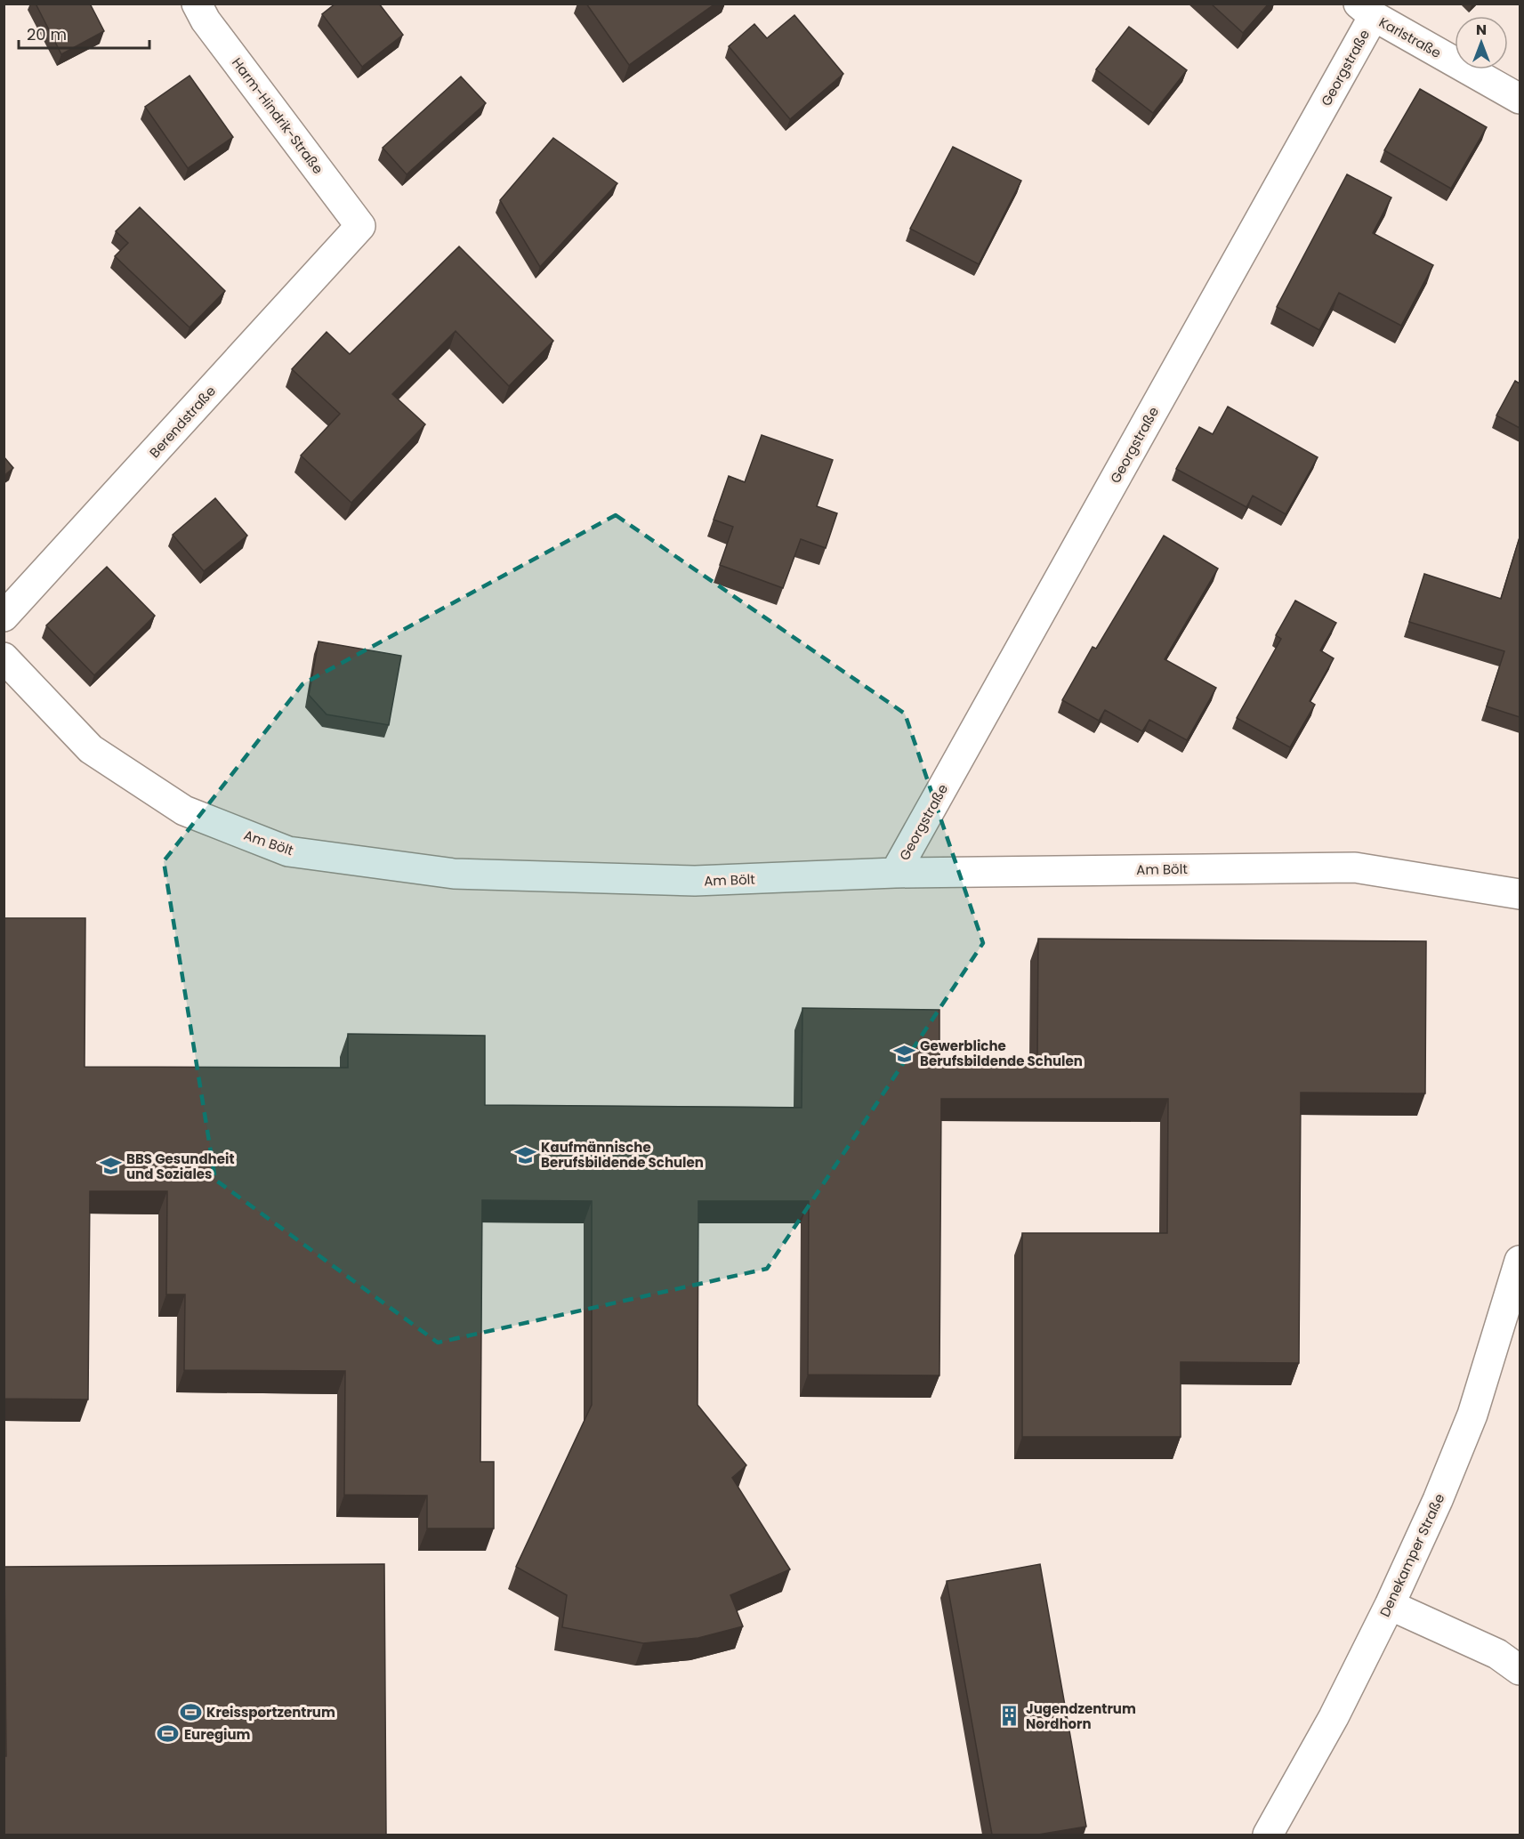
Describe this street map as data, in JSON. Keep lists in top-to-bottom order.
{
  "streets": {
    "street": [
      "Karlstraße",
      "Georgstraße",
      "Harm-Hindrik-Straße",
      "Berendstraße",
      "Am Bölt",
      "Denekamper Straße"
    ]
  },
  "crossings": [
    ["Karlstraße", "Georgstraße"],
    ["Georgstraße", "Am Bölt"],
    ["Harm-Hindrik-Straße", "Berendstraße"]
  ],
  "places": {
    "school or university": ["Gewerbliche Berufsbildende Schulen", "Kaufmännische Berufsbildende Schulen", "BBS Gesundheit und Soziales"],
    "sports": ["Kreissportzentrum", "Euregium"],
    "building": ["Jugendzentrum Nordhorn"]
  },
  "scale_bar": "20 m",
  "north": "top"
}
